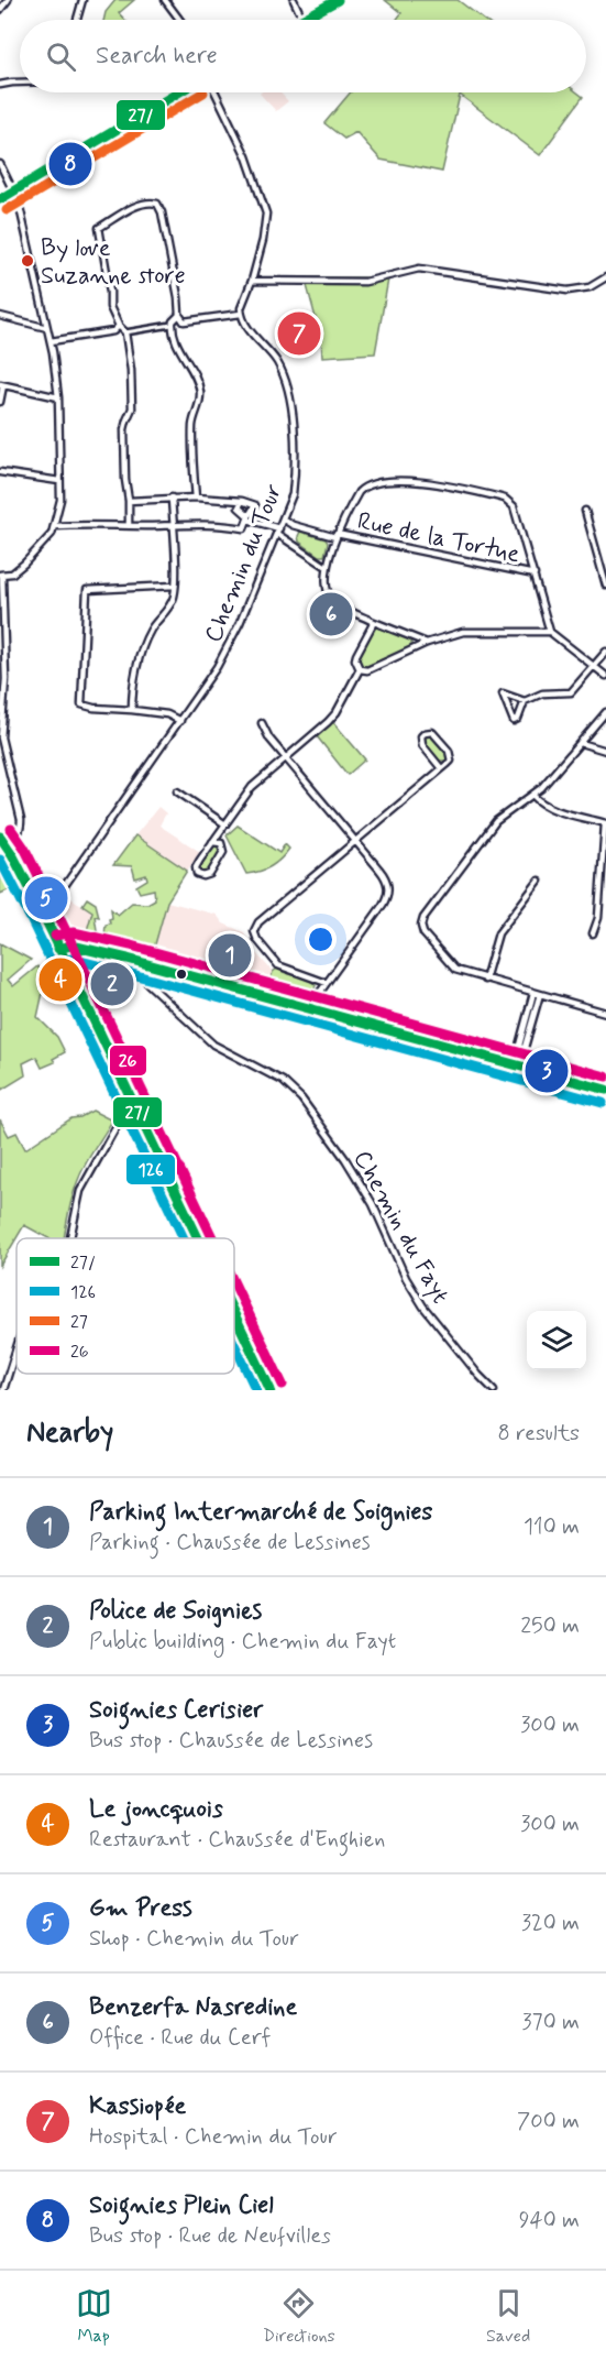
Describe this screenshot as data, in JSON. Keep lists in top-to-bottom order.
{
  "streets": {
    "street": ["Rue de la Tortue", "Chemin du Tour", "Chemin du Fayt"]
  },
  "crossings": [
    ["Rue de la Tortue", "Chemin du Tour"]
  ],
  "places": ["By love Suzanne store"],
  "lines": [
    "transit line 27/",
    "transit line 27",
    "transit line 26",
    "transit line 126"
  ],
  "legend": [
    "27/",
    "126",
    "27",
    "26"
  ],
  "page": {
    "search": "Search here",
    "pins": [
      "8",
      "7",
      "6",
      "5",
      "1",
      "4",
      "2",
      "3"
    ],
    "heading": ["Nearby", "8 results"],
    "list": [
      {
        "mark": "1",
        "name": "Parking Intermarché de Soignies",
        "note": "Parking · Chaussée de Lessines",
        "value": "110 m"
      },
      {
        "mark": "2",
        "name": "Police de Soignies",
        "note": "Public building · Chemin du Fayt",
        "value": "250 m"
      },
      {
        "mark": "3",
        "name": "Soignies Cerisier",
        "note": "Bus stop · Chaussée de Lessines",
        "value": "300 m"
      },
      {
        "mark": "4",
        "name": "Le joncquois",
        "note": "Restaurant · Chaussée d'Enghien",
        "value": "300 m"
      },
      {
        "mark": "5",
        "name": "Gm Press",
        "note": "Shop · Chemin du Tour",
        "value": "320 m"
      },
      {
        "mark": "6",
        "name": "Benzerfa Nasredine",
        "note": "Office · Rue du Cerf",
        "value": "370 m"
      },
      {
        "mark": "7",
        "name": "Kassiopée",
        "note": "Hospital · Chemin du Tour",
        "value": "700 m"
      },
      {
        "mark": "8",
        "name": "Soignies Plein Ciel",
        "note": "Bus stop · Rue de Neufvilles",
        "value": "940 m"
      }
    ],
    "nav": ["Map", "Directions", "Saved"]
  }
}
